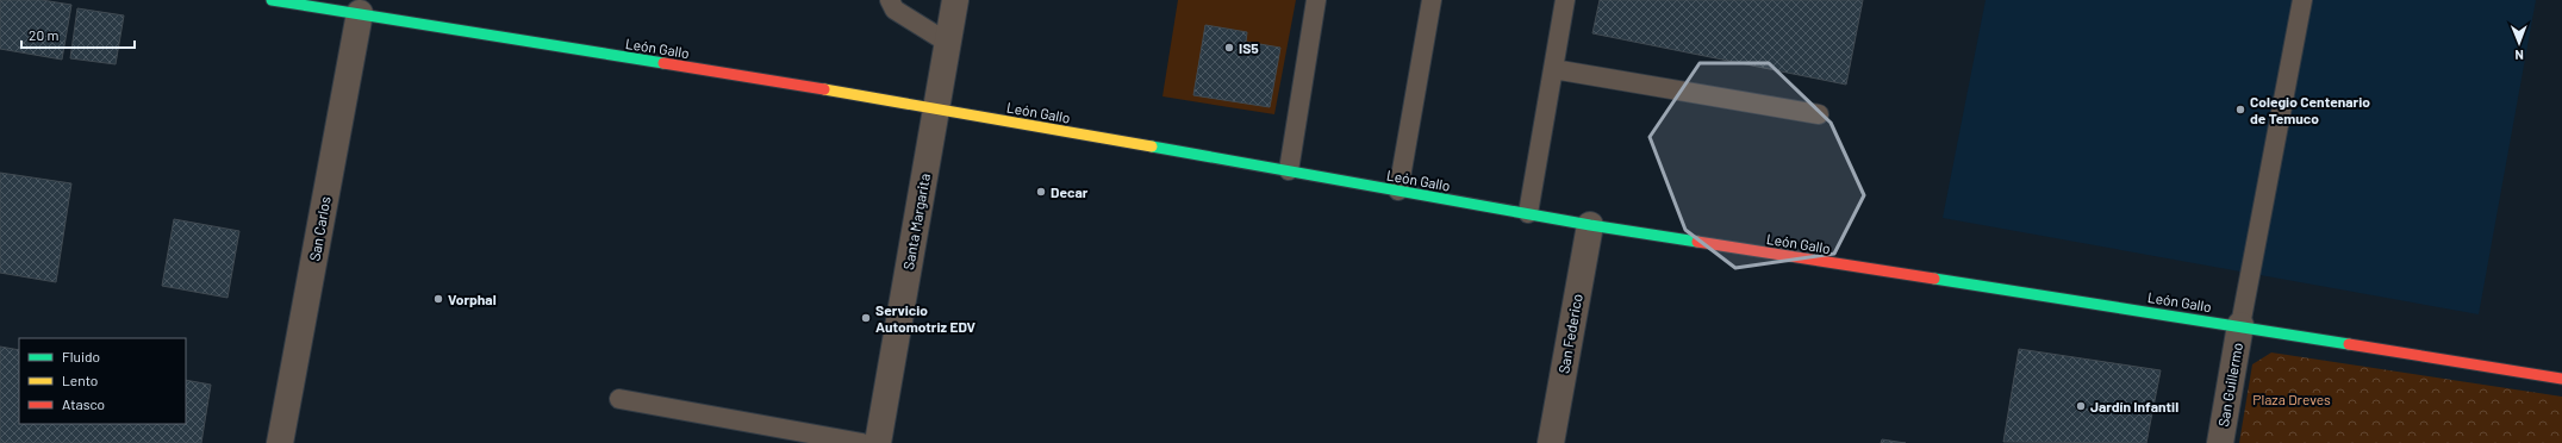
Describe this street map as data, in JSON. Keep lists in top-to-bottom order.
{
  "streets": {
    "street": [
      "León Gallo",
      "Santa Margarita",
      "San Carlos",
      "San Federico",
      "San Guillermo"
    ]
  },
  "crossings": [
    ["León Gallo", "Santa Margarita"],
    ["León Gallo", "San Carlos"],
    ["León Gallo", "San Federico"],
    ["León Gallo", "San Guillermo"]
  ],
  "parks": ["Plaza Dreves"],
  "places": [
    "IS5",
    "Colegio Centenario de Temuco",
    "Decar",
    "Vorphal",
    "Servicio Automotriz EDV",
    "Jardín Infantil"
  ],
  "legend": ["Fluido", "Lento", "Atasco"],
  "scale_bar": "20 m",
  "north": "bottom"
}
